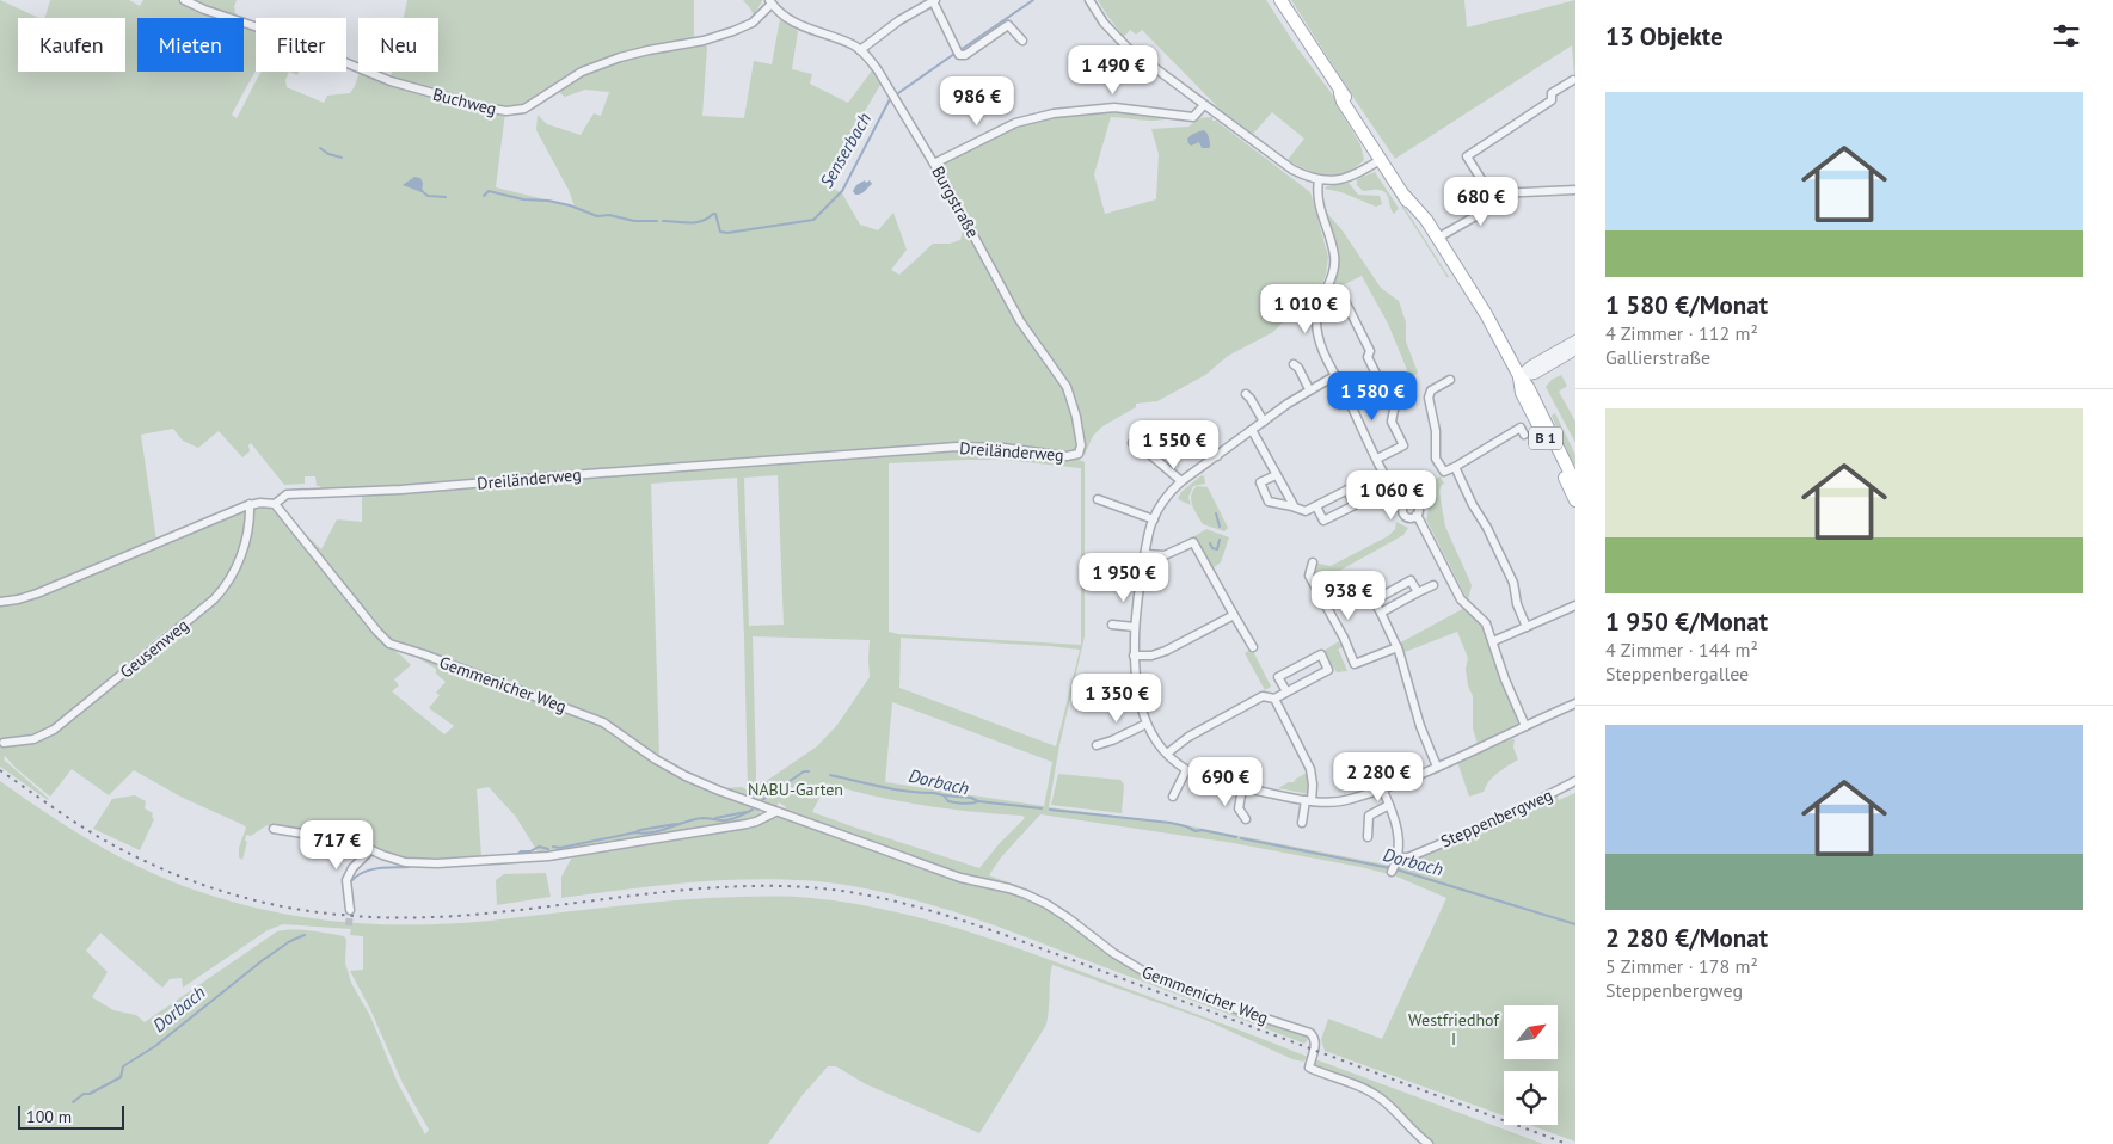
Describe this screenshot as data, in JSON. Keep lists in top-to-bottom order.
{
  "streets": {
    "main road": ["B 1"],
    "street": [
      "Buchweg",
      "Burgstraße",
      "Dreiländerweg",
      "Geusenweg",
      "Gemmenicher Weg",
      "Steppenbergweg"
    ]
  },
  "crossings": [
    ["Buchweg", "Burgstraße"],
    ["Burgstraße", "Dreiländerweg"],
    ["Dreiländerweg", "Geusenweg"],
    ["Dreiländerweg", "Gemmenicher Weg"]
  ],
  "water": ["Senserbach", "Dorbach"],
  "parks": ["NABU-Garten", "Westfriedhof I"],
  "scale_bar": "100 m",
  "north": "top right",
  "page": {
    "heading": "13 Objekte",
    "chip": [
      "Kaufen",
      "Mieten",
      "Filter",
      "Neu"
    ],
    "price": [
      "1 490 €",
      "986 €",
      "680 €",
      "1 010 €",
      "1 580 €",
      "1 550 €",
      "1 060 €",
      "1 950 €",
      "938 €",
      "1 350 €",
      "2 280 €",
      "690 €",
      "717 €"
    ],
    "list": [
      {
        "name": "1 580 €/Monat",
        "note": "4 Zimmer · 112 m² · Gallierstraße"
      },
      {
        "name": "1 950 €/Monat",
        "note": "4 Zimmer · 144 m² · Steppenbergallee"
      },
      {
        "name": "2 280 €/Monat",
        "note": "5 Zimmer · 178 m² · Steppenbergweg"
      }
    ],
    "scale": "100 m"
  }
}
